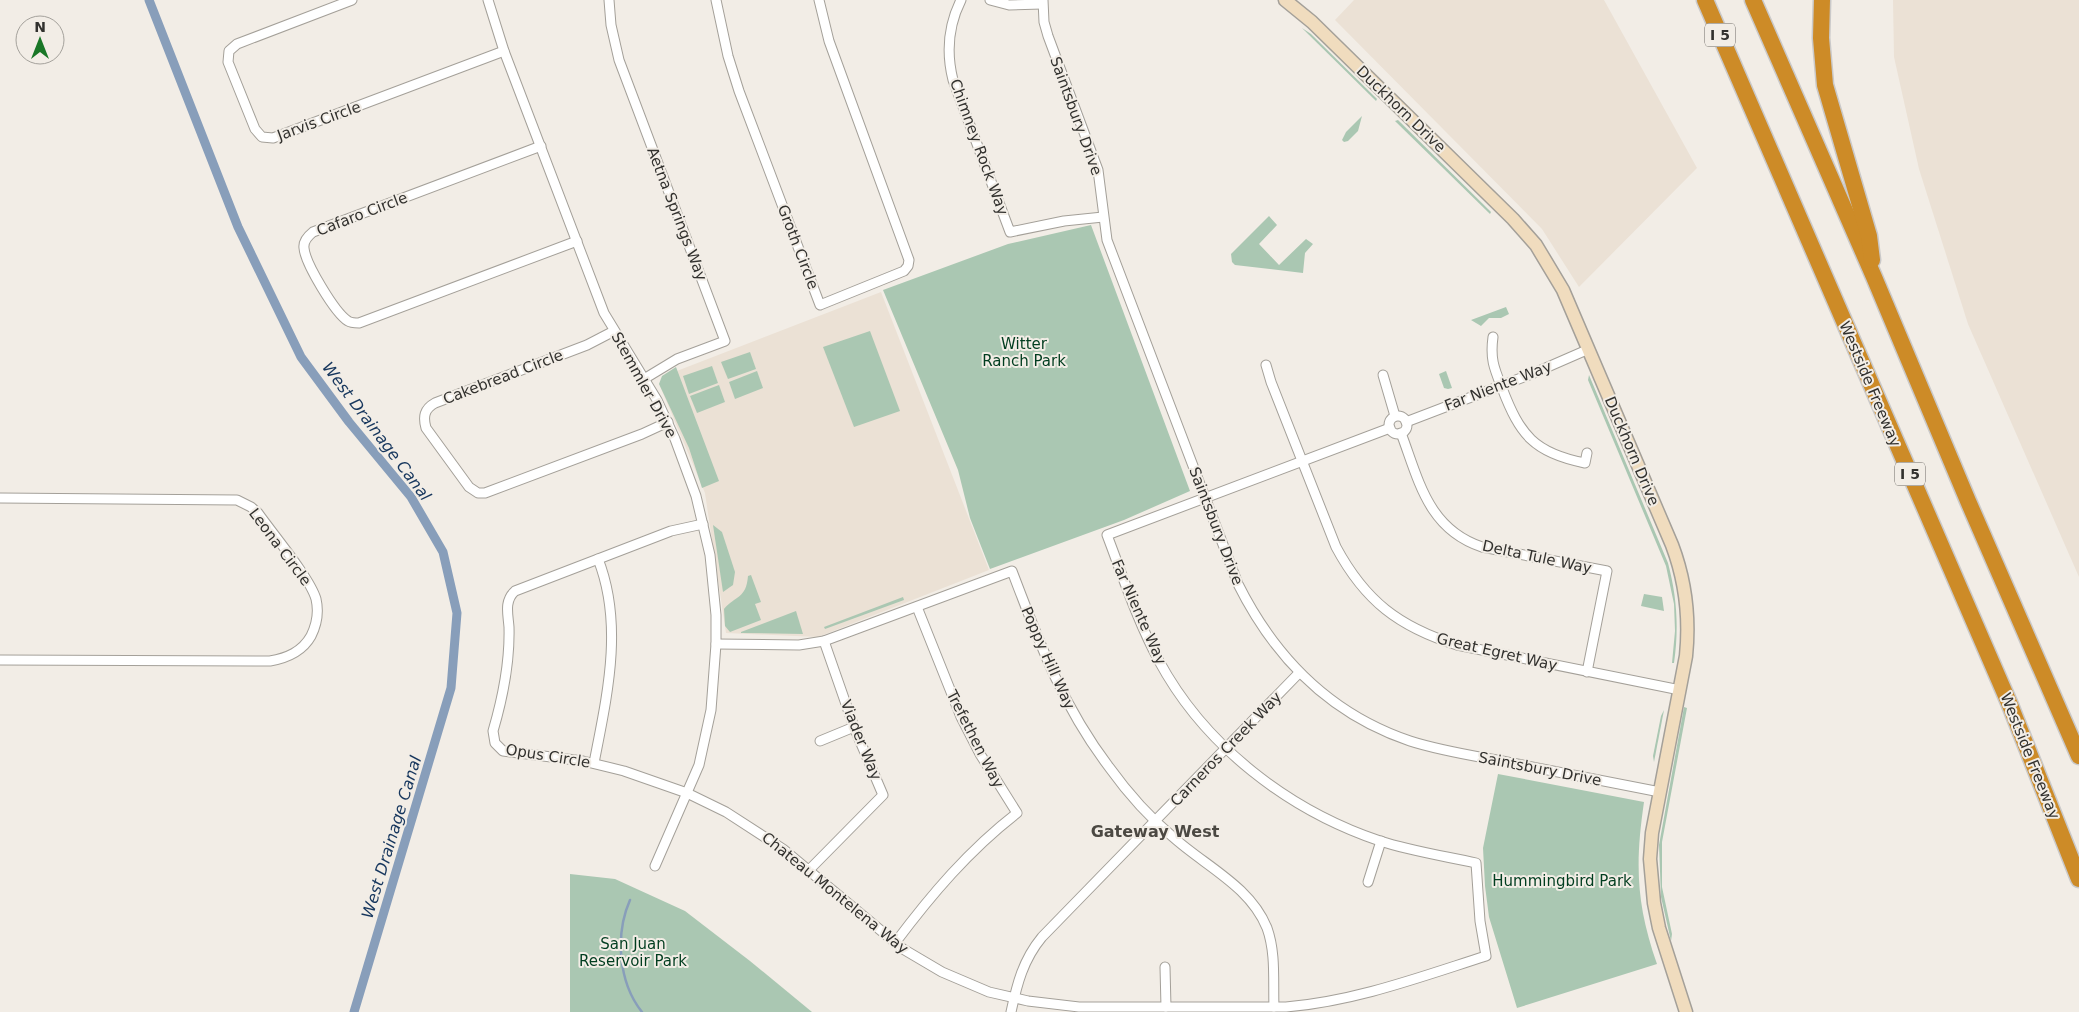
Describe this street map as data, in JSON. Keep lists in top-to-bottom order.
{
  "streets": {
    "highway": ["I 5", "Westside Freeway"],
    "street": [
      "Duckhorn Drive",
      "Saintsbury Drive",
      "Jarvis Circle",
      "Chimney Rock Way",
      "Cafaro Circle",
      "Aetna Springs Way",
      "Groth Circle",
      "Cakebread Circle",
      "Stemmler Drive",
      "Far Niente Way",
      "Leona Circle",
      "Delta Tule Way",
      "Great Egret Way",
      "Poppy Hill Way",
      "Trefethen Way",
      "Viader Way",
      "Carneros Creek Way",
      "Opus Circle",
      "Chateau Montelena Way"
    ]
  },
  "crossings": [
    ["Duckhorn Drive", "Saintsbury Drive"],
    ["Duckhorn Drive", "Far Niente Way"],
    ["Duckhorn Drive", "Great Egret Way"],
    ["Saintsbury Drive", "Chimney Rock Way"],
    ["Saintsbury Drive", "Far Niente Way"],
    ["Saintsbury Drive", "Carneros Creek Way"],
    ["Jarvis Circle", "Stemmler Drive"],
    ["Cafaro Circle", "Stemmler Drive"],
    ["Aetna Springs Way", "Stemmler Drive"],
    ["Cakebread Circle", "Stemmler Drive"],
    ["Stemmler Drive", "Poppy Hill Way"],
    ["Stemmler Drive", "Opus Circle"],
    ["Stemmler Drive", "Chateau Montelena Way"],
    ["Far Niente Way", "Delta Tule Way"],
    ["Far Niente Way", "Great Egret Way"],
    ["Far Niente Way", "Carneros Creek Way"],
    ["Far Niente Way", "Chateau Montelena Way"],
    ["Delta Tule Way", "Great Egret Way"],
    ["Poppy Hill Way", "Trefethen Way"],
    ["Poppy Hill Way", "Viader Way"],
    ["Poppy Hill Way", "Carneros Creek Way"],
    ["Poppy Hill Way", "Chateau Montelena Way"],
    ["Trefethen Way", "Chateau Montelena Way"],
    ["Viader Way", "Chateau Montelena Way"],
    ["Carneros Creek Way", "Chateau Montelena Way"],
    ["Opus Circle", "Chateau Montelena Way"]
  ],
  "districts": ["Gateway West"],
  "water": ["West Drainage Canal"],
  "parks": ["Witter Ranch Park", "Hummingbird Park", "San Juan Reservoir Park"],
  "north": "top"
}
